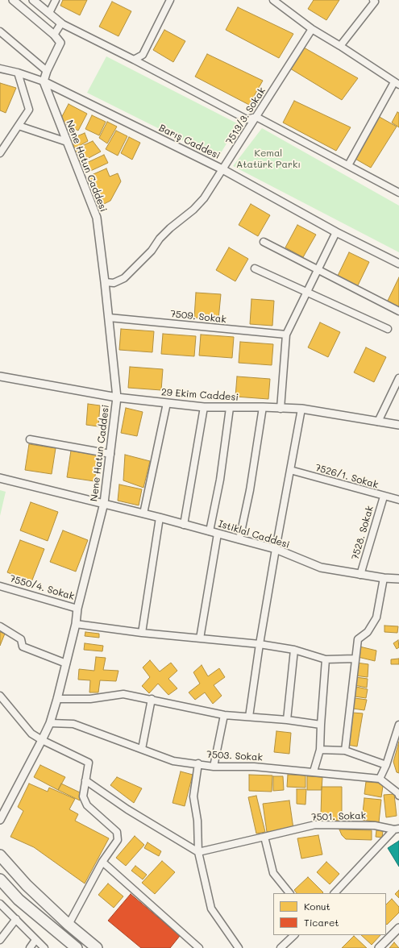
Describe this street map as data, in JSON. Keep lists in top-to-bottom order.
{
  "streets": {
    "street": [
      "7513/3. Sokak",
      "Barış Caddesi",
      "Nene Hatun Caddesi",
      "7509. Sokak",
      "29 Ekim Caddesi",
      "7526/1. Sokak",
      "7528. Sokak",
      "Istiklal Caddesi",
      "7550/4. Sokak",
      "7503. Sokak",
      "7501. Sokak"
    ]
  },
  "crossings": [
    ["7513/3. Sokak", "Barış Caddesi"],
    ["7513/3. Sokak", "Nene Hatun Caddesi"],
    ["Barış Caddesi", "Nene Hatun Caddesi"],
    ["Nene Hatun Caddesi", "7509. Sokak"],
    ["Nene Hatun Caddesi", "29 Ekim Caddesi"],
    ["Nene Hatun Caddesi", "Istiklal Caddesi"],
    ["Nene Hatun Caddesi", "7550/4. Sokak"],
    ["Nene Hatun Caddesi", "7503. Sokak"],
    ["7526/1. Sokak", "7528. Sokak"],
    ["7528. Sokak", "Istiklal Caddesi"]
  ],
  "parks": ["Kemal Atatürk Parkı"],
  "legend": ["Konut", "Ticaret"]
}
